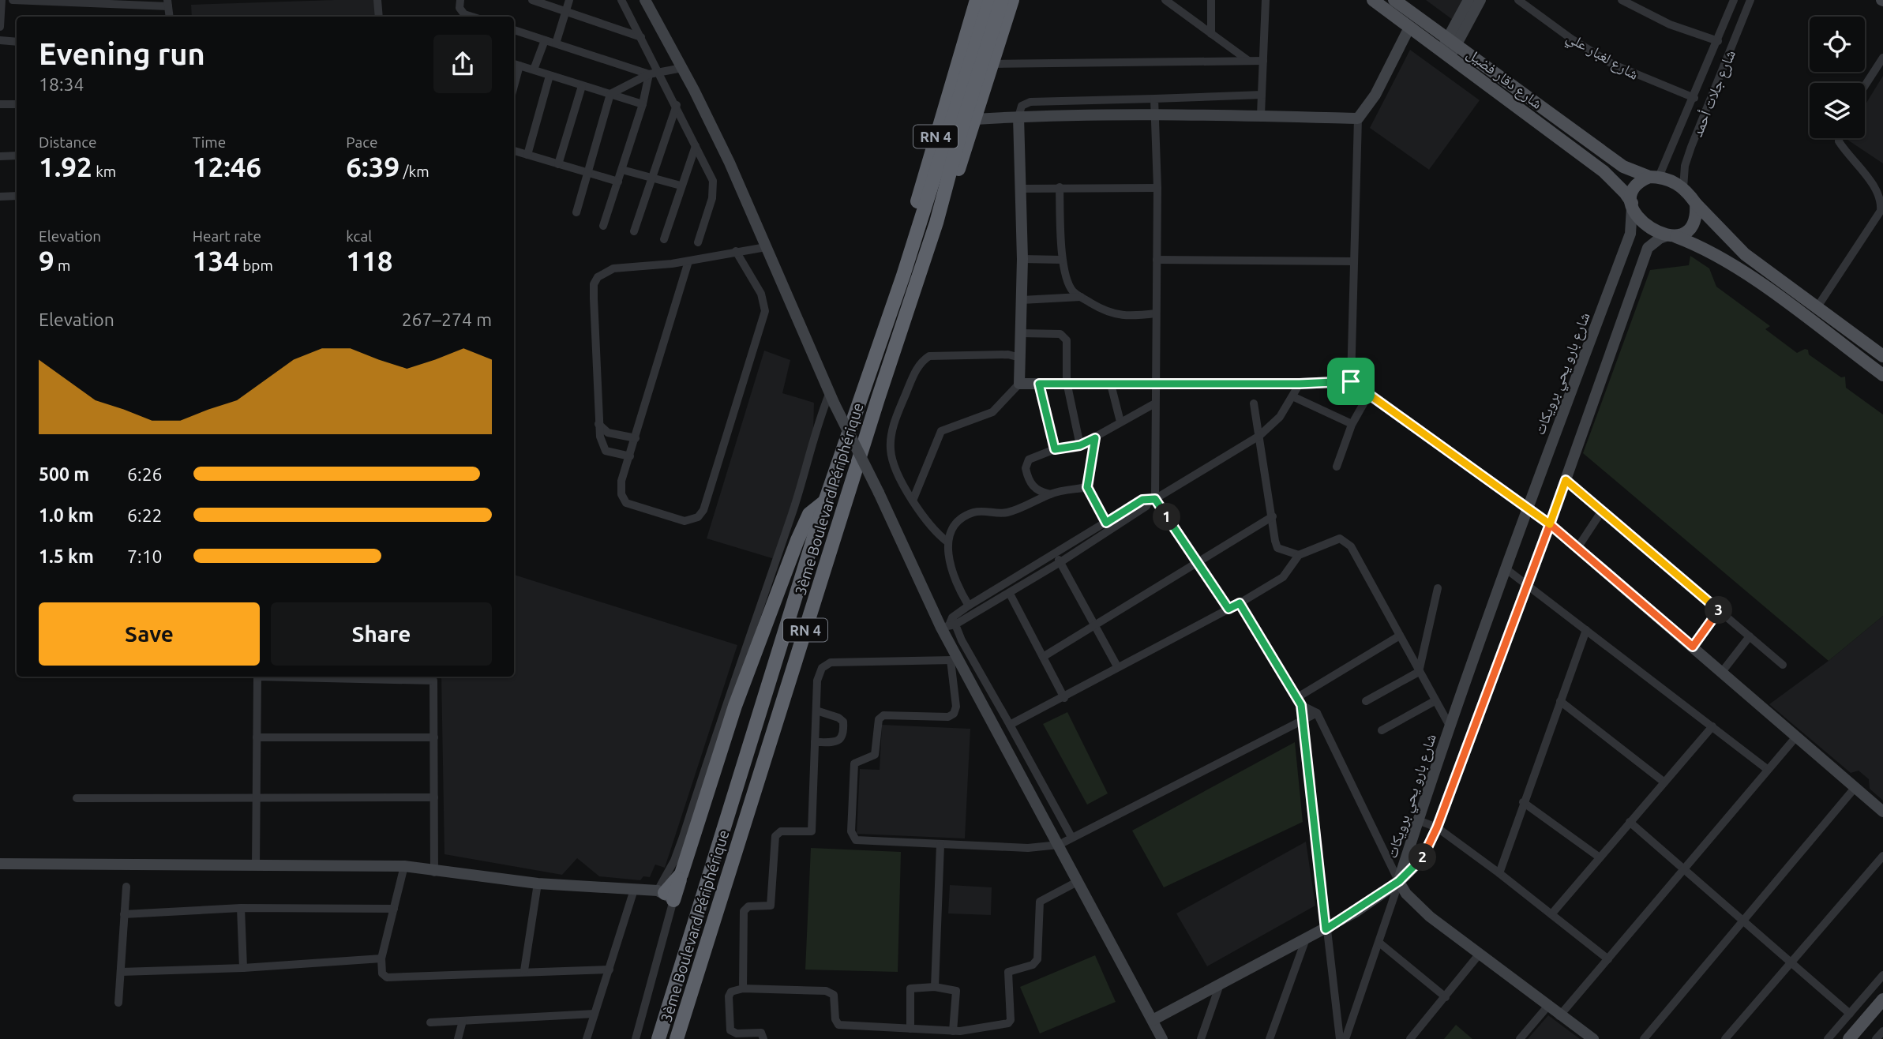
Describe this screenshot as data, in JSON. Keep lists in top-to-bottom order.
{
  "streets": {
    "highway": ["RN 4", "3ème Boulevard Périphérique"],
    "main road": ["شارع دقار فضيل", "شارع بارو يحي برويكات"],
    "street": ["شارع لغبار علي", "شارع جلات أحمد"]
  },
  "crossings": [
    ["شارع لغبار علي", "شارع جلات أحمد"],
    ["شارع دقار فضيل", "شارع جلات أحمد"],
    ["شارع دقار فضيل", "شارع بارو يحي برويكات"],
    ["شارع جلات أحمد", "شارع بارو يحي برويكات"]
  ],
  "page": {
    "heading": ["Evening run", "18:34"],
    "stats": [
      ["Distance", "1.92 km"],
      ["Time", "12:46"],
      ["Pace", "6:39 /km"],
      ["Elevation", "9 m"],
      ["Heart rate", "134 bpm"],
      ["kcal", "118"]
    ],
    "chart": ["Elevation", "267–274 m"],
    "list": [
      {
        "name": "500 m",
        "note": "6:26"
      },
      {
        "name": "1.0 km",
        "note": "6:22"
      },
      {
        "name": "1.5 km",
        "note": "7:10"
      }
    ],
    "pins": ["1", "3", "2"],
    "buttons": ["Save", "Share"]
  }
}
